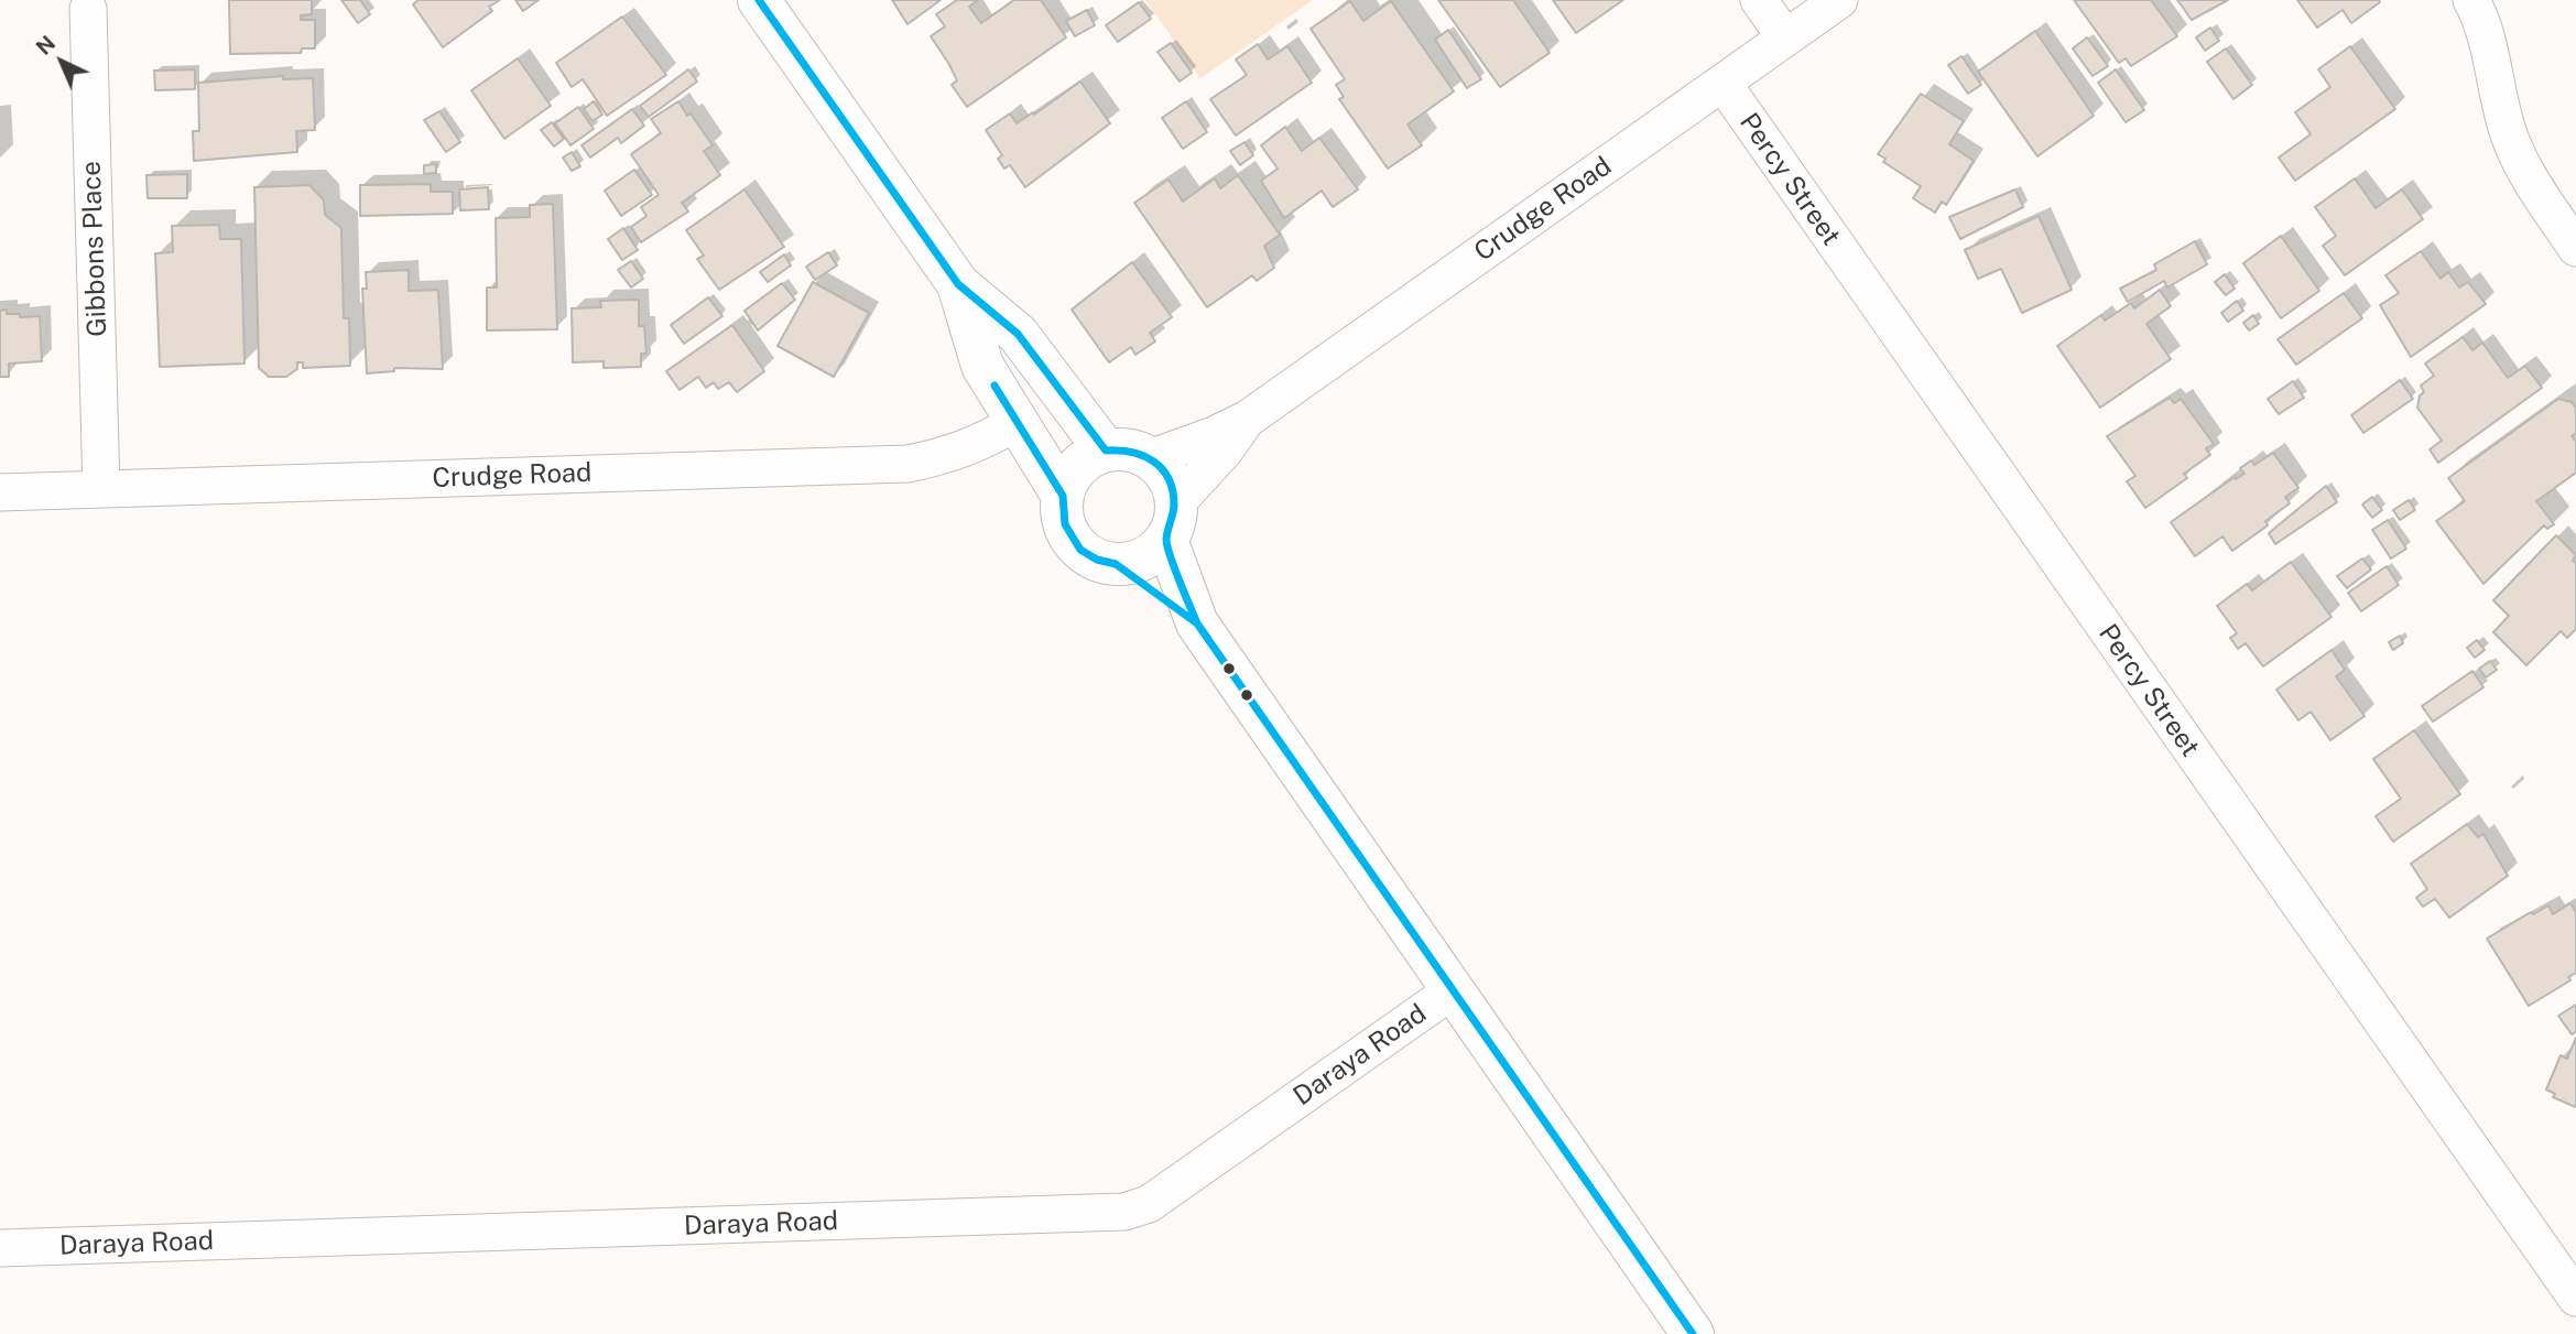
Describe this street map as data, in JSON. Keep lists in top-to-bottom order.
{
  "streets": {
    "street": [
      "Percy Street",
      "Crudge Road",
      "Gibbons Place",
      "Daraya Road"
    ]
  },
  "crossings": [
    ["Percy Street", "Crudge Road"],
    ["Crudge Road", "Gibbons Place"]
  ],
  "north": "top left"
}
